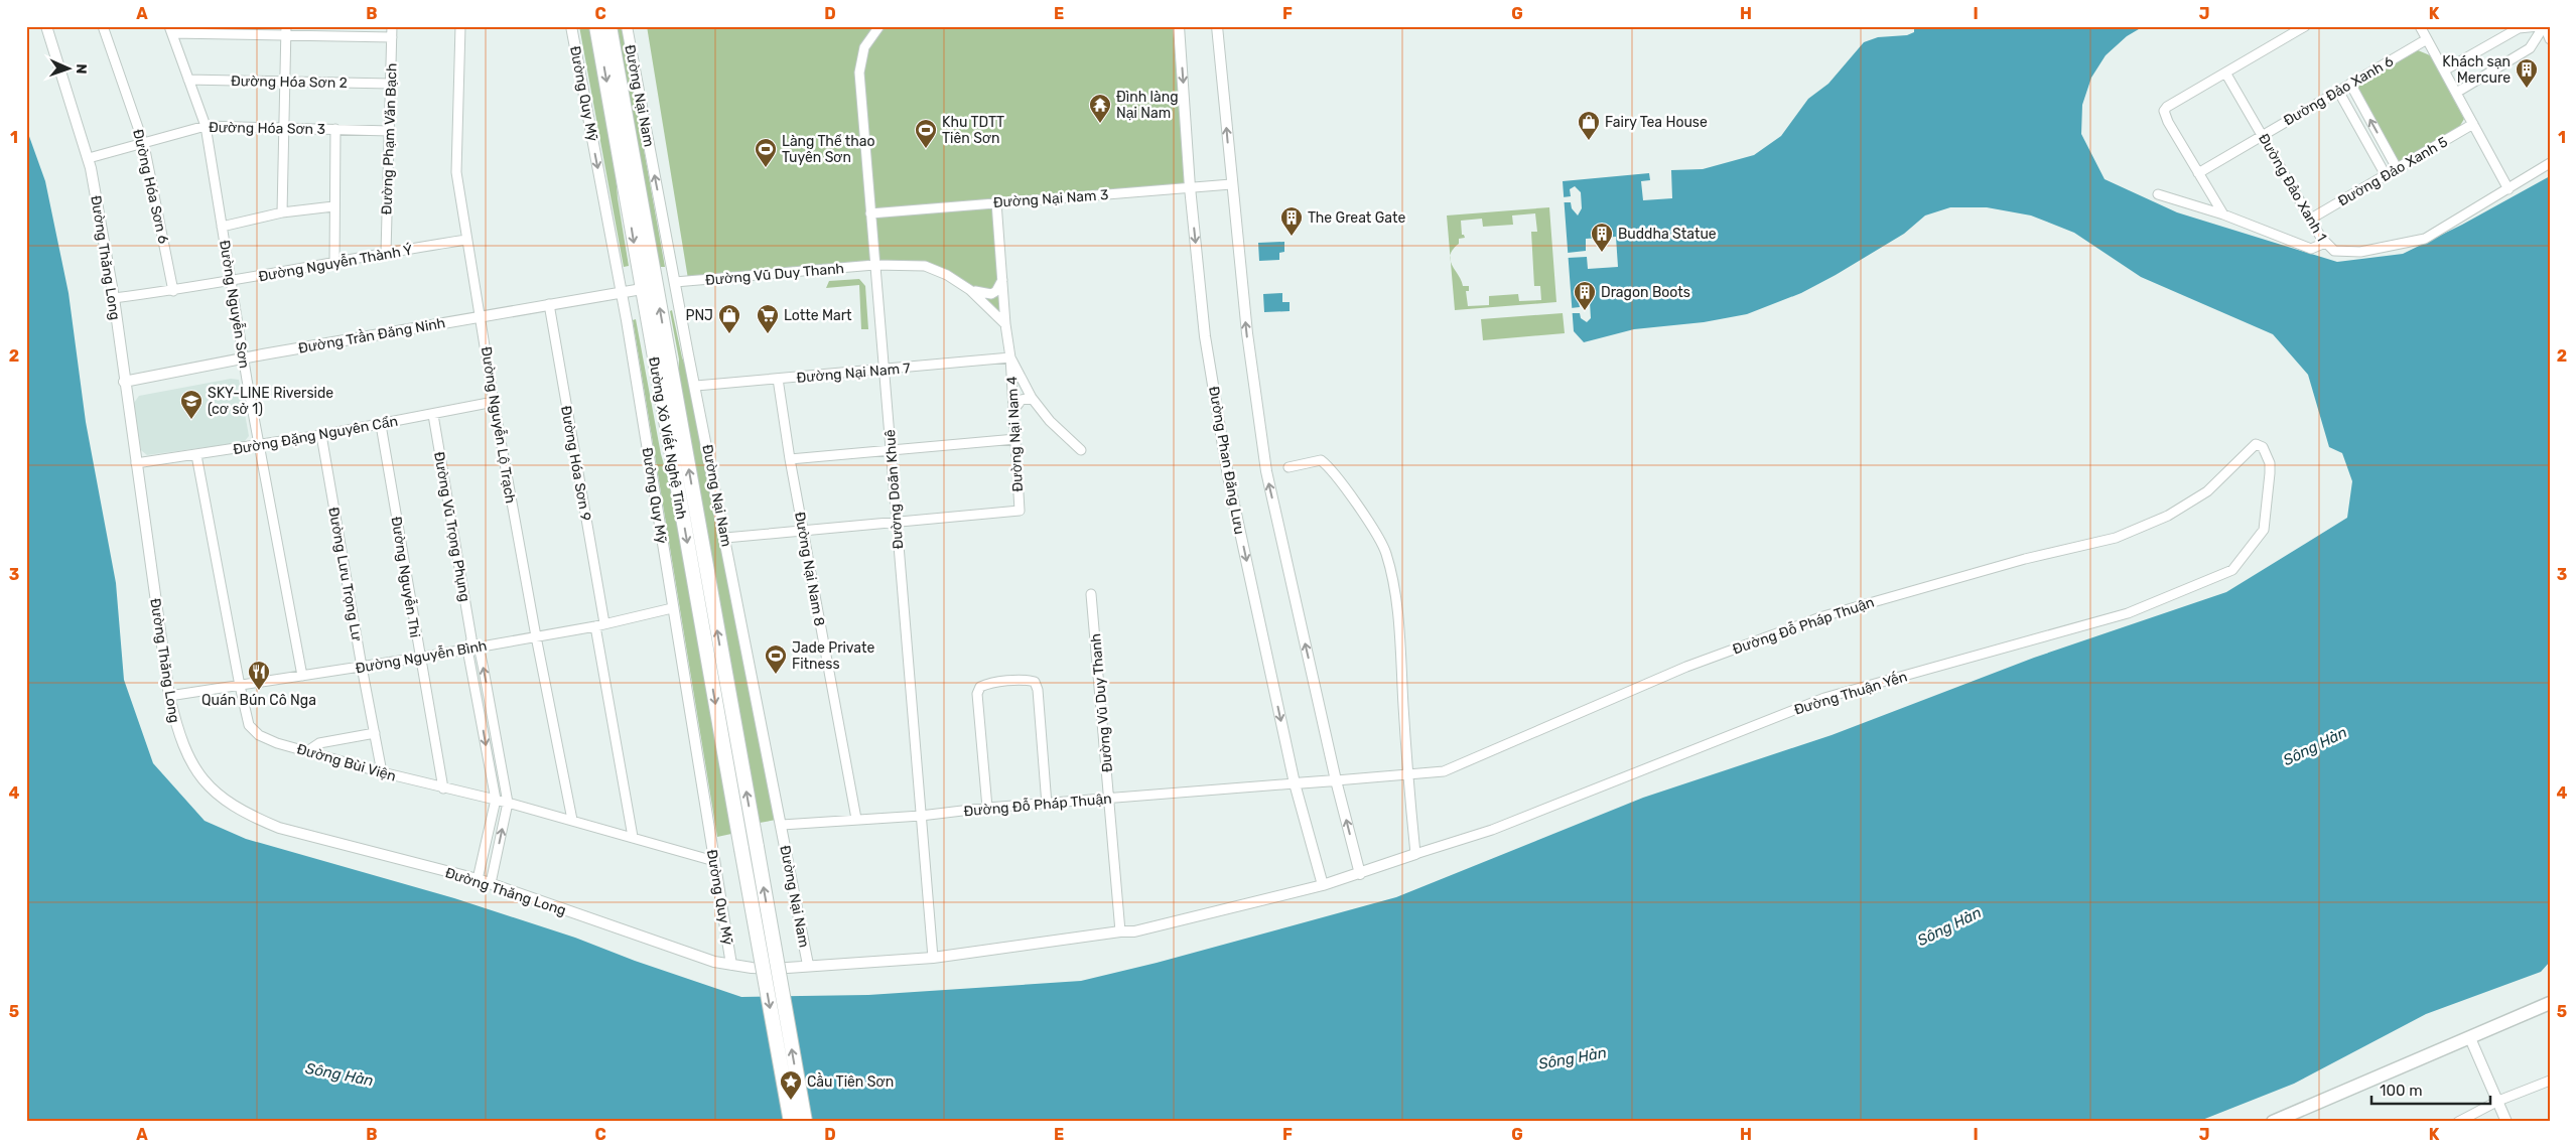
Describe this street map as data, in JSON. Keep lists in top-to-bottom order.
{
  "streets": {
    "highway": ["Đường Xô Viết Nghệ Tĩnh"],
    "street": [
      "Đường Hóa Sơn 2",
      "Đường Đảo Xanh 6",
      "Đường Quy Mỹ",
      "Đường Nại Nam",
      "Đường Hóa Sơn 3",
      "Đường Phạm Văn Bạch",
      "Đường Đảo Xanh 5",
      "Đường Hóa Sơn 6",
      "Đường Đảo Xanh 1",
      "Đường Nại Nam 3",
      "Đường Thăng Long",
      "Đường Nguyễn Thành Ý",
      "Đường Vũ Duy Thanh",
      "Đường Nguyễn Sơn",
      "Đường Trần Đăng Ninh",
      "Đường Nại Nam 7",
      "Đường Nguyễn Lộ Trạch",
      "Đường Nại Nam 4",
      "Đường Đặng Nguyên Cẩn",
      "Đường Phan Đăng Lưu",
      "Đường Hóa Sơn 9",
      "Đường Doãn Khuê",
      "Đường Vũ Trọng Phụng",
      "Đường Nại Nam 8",
      "Đường Lưu Trọng Lư",
      "Đường Nguyễn Thi",
      "Đường Đỗ Pháp Thuận",
      "Đường Nguyễn Bình",
      "Đường Thuận Yến",
      "Đường Bùi Viện"
    ]
  },
  "crossings": [
    ["Đường Hóa Sơn 2", "Đường Phạm Văn Bạch"],
    ["Đường Hóa Sơn 2", "Đường Nguyễn Sơn"],
    ["Đường Đảo Xanh 6", "Đường Đảo Xanh 1"],
    ["Đường Quy Mỹ", "Đường Thăng Long"],
    ["Đường Quy Mỹ", "Đường Trần Đăng Ninh"],
    ["Đường Quy Mỹ", "Đường Nguyễn Bình"],
    ["Đường Quy Mỹ", "Đường Bùi Viện"],
    ["Đường Nại Nam", "Đường Thăng Long"],
    ["Đường Nại Nam", "Đường Vũ Duy Thanh"],
    ["Đường Nại Nam", "Đường Nại Nam 7"],
    ["Đường Nại Nam", "Đường Đỗ Pháp Thuận"],
    ["Đường Hóa Sơn 3", "Đường Phạm Văn Bạch"],
    ["Đường Hóa Sơn 3", "Đường Hóa Sơn 6"],
    ["Đường Hóa Sơn 3", "Đường Thăng Long"],
    ["Đường Hóa Sơn 3", "Đường Nguyễn Sơn"],
    ["Đường Phạm Văn Bạch", "Đường Nguyễn Thành Ý"],
    ["Đường Đảo Xanh 5", "Đường Đảo Xanh 1"],
    ["Đường Hóa Sơn 6", "Đường Nguyễn Thành Ý"],
    ["Đường Nại Nam 3", "Đường Phan Đăng Lưu"],
    ["Đường Nại Nam 3", "Đường Doãn Khuê"],
    ["Đường Thăng Long", "Đường Nguyễn Thành Ý"],
    ["Đường Thăng Long", "Đường Vũ Duy Thanh"],
    ["Đường Thăng Long", "Đường Trần Đăng Ninh"],
    ["Đường Thăng Long", "Đường Đặng Nguyên Cẩn"],
    ["Đường Thăng Long", "Đường Phan Đăng Lưu"],
    ["Đường Thăng Long", "Đường Doãn Khuê"],
    ["Đường Thăng Long", "Đường Vũ Trọng Phụng"],
    ["Đường Thăng Long", "Đường Nguyễn Bình"],
    ["Đường Thăng Long", "Đường Thuận Yến"],
    ["Đường Nguyễn Thành Ý", "Đường Nguyễn Sơn"],
    ["Đường Nguyễn Thành Ý", "Đường Nguyễn Lộ Trạch"],
    ["Đường Vũ Duy Thanh", "Đường Doãn Khuê"],
    ["Đường Vũ Duy Thanh", "Đường Đỗ Pháp Thuận"],
    ["Đường Nguyễn Sơn", "Đường Trần Đăng Ninh"],
    ["Đường Nguyễn Sơn", "Đường Đặng Nguyên Cẩn"],
    ["Đường Nguyễn Sơn", "Đường Nguyễn Bình"],
    ["Đường Trần Đăng Ninh", "Đường Nguyễn Lộ Trạch"],
    ["Đường Trần Đăng Ninh", "Đường Xô Viết Nghệ Tĩnh"],
    ["Đường Trần Đăng Ninh", "Đường Hóa Sơn 9"],
    ["Đường Nại Nam 7", "Đường Nại Nam 4"],
    ["Đường Nại Nam 7", "Đường Doãn Khuê"],
    ["Đường Nại Nam 7", "Đường Nại Nam 8"],
    ["Đường Nguyễn Lộ Trạch", "Đường Đặng Nguyên Cẩn"],
    ["Đường Nguyễn Lộ Trạch", "Đường Nguyễn Bình"],
    ["Đường Nguyễn Lộ Trạch", "Đường Bùi Viện"],
    ["Đường Nại Nam 4", "Đường Doãn Khuê"],
    ["Đường Đặng Nguyên Cẩn", "Đường Vũ Trọng Phụng"],
    ["Đường Đặng Nguyên Cẩn", "Đường Lưu Trọng Lư"],
    ["Đường Đặng Nguyên Cẩn", "Đường Nguyễn Thi"],
    ["Đường Đặng Nguyên Cẩn", "Đường Bùi Viện"],
    ["Đường Phan Đăng Lưu", "Đường Đỗ Pháp Thuận"],
    ["Đường Hóa Sơn 9", "Đường Nguyễn Bình"],
    ["Đường Hóa Sơn 9", "Đường Bùi Viện"],
    ["Đường Doãn Khuê", "Đường Đỗ Pháp Thuận"],
    ["Đường Vũ Trọng Phụng", "Đường Nguyễn Bình"],
    ["Đường Vũ Trọng Phụng", "Đường Bùi Viện"],
    ["Đường Nại Nam 8", "Đường Đỗ Pháp Thuận"],
    ["Đường Lưu Trọng Lư", "Đường Nguyễn Bình"],
    ["Đường Lưu Trọng Lư", "Đường Bùi Viện"],
    ["Đường Nguyễn Thi", "Đường Nguyễn Bình"],
    ["Đường Nguyễn Thi", "Đường Bùi Viện"],
    ["Đường Đỗ Pháp Thuận", "Đường Thuận Yến"],
    ["Đường Nguyễn Bình", "Đường Bùi Viện"]
  ],
  "water": ["Sông Hàn"],
  "places": {
    "building": [
      "Khách sạn Mercure",
      "The Great Gate",
      "Buddha Statue",
      "Dragon Boots"
    ],
    "temple": ["Đình làng Nại Nam"],
    "shop": ["Fairy Tea House", "PNJ"],
    "sports": ["Khu TDTT Tiên Sơn", "Làng Thể thao Tuyên Sơn", "Jade Private Fitness"],
    "supermarket": ["Lotte Mart"],
    "school or university": ["SKY-LINE Riverside (cơ sở 1)"],
    "restaurant": ["Quán Bún Cô Nga"],
    "place": ["Cầu Tiên Sơn"]
  },
  "scale_bar": "100 m",
  "north": "right",
  "grid": {
    "columns": [
      "A",
      "B",
      "C",
      "D",
      "E",
      "F",
      "G",
      "H",
      "I",
      "J",
      "K"
    ],
    "rows": [
      "1",
      "2",
      "3",
      "4",
      "5"
    ]
  }
}
